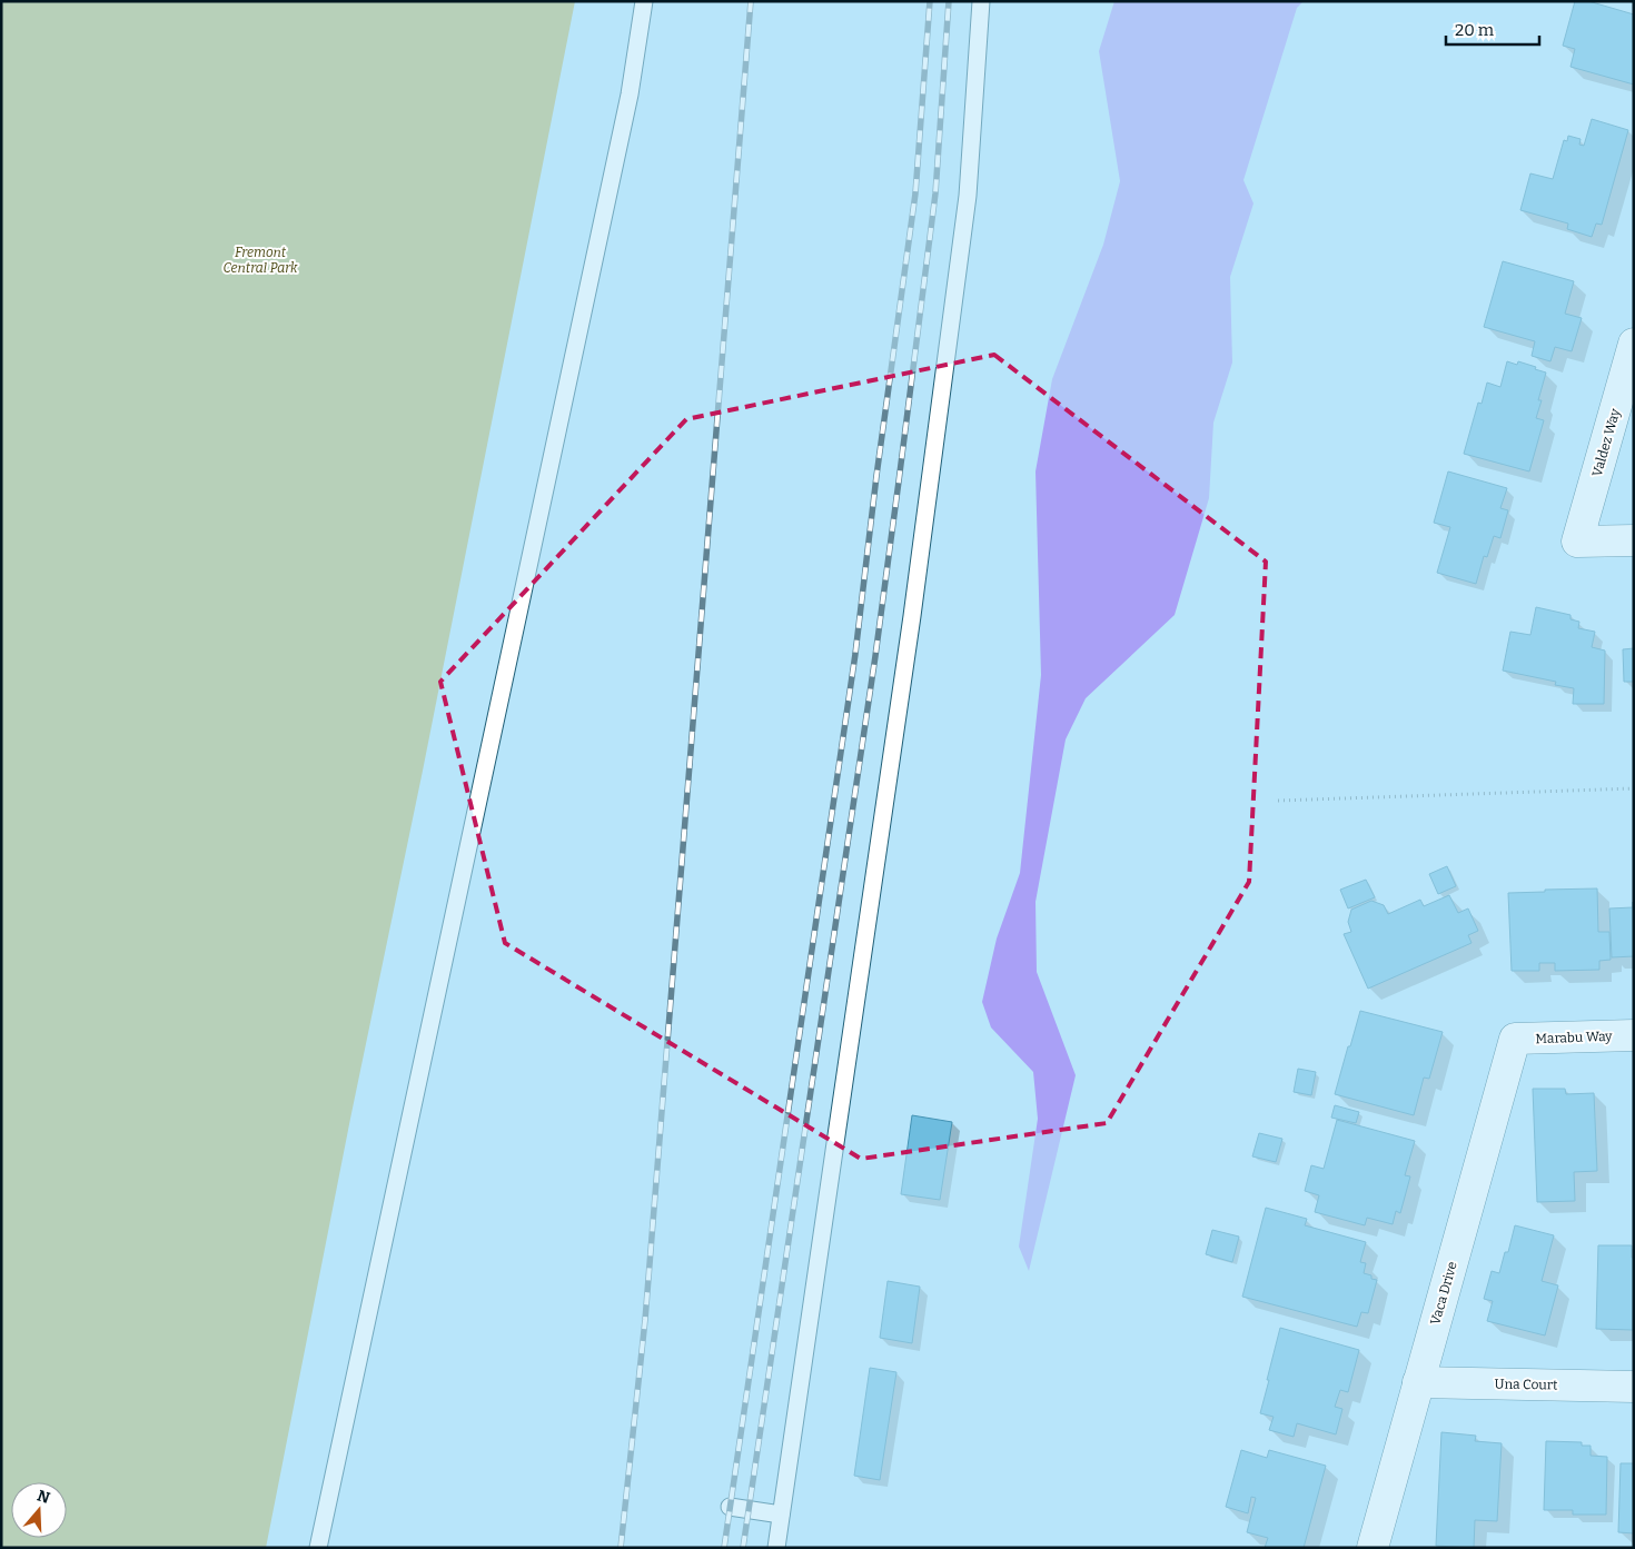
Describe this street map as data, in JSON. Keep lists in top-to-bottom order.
{
  "streets": {
    "street": [
      "Valdez Way",
      "Marabu Way",
      "Vaca Drive",
      "Una Court"
    ]
  },
  "crossings": [
    ["Marabu Way", "Vaca Drive"],
    ["Vaca Drive", "Una Court"]
  ],
  "parks": ["Fremont Central Park"],
  "scale_bar": "20 m",
  "north": "top"
}
